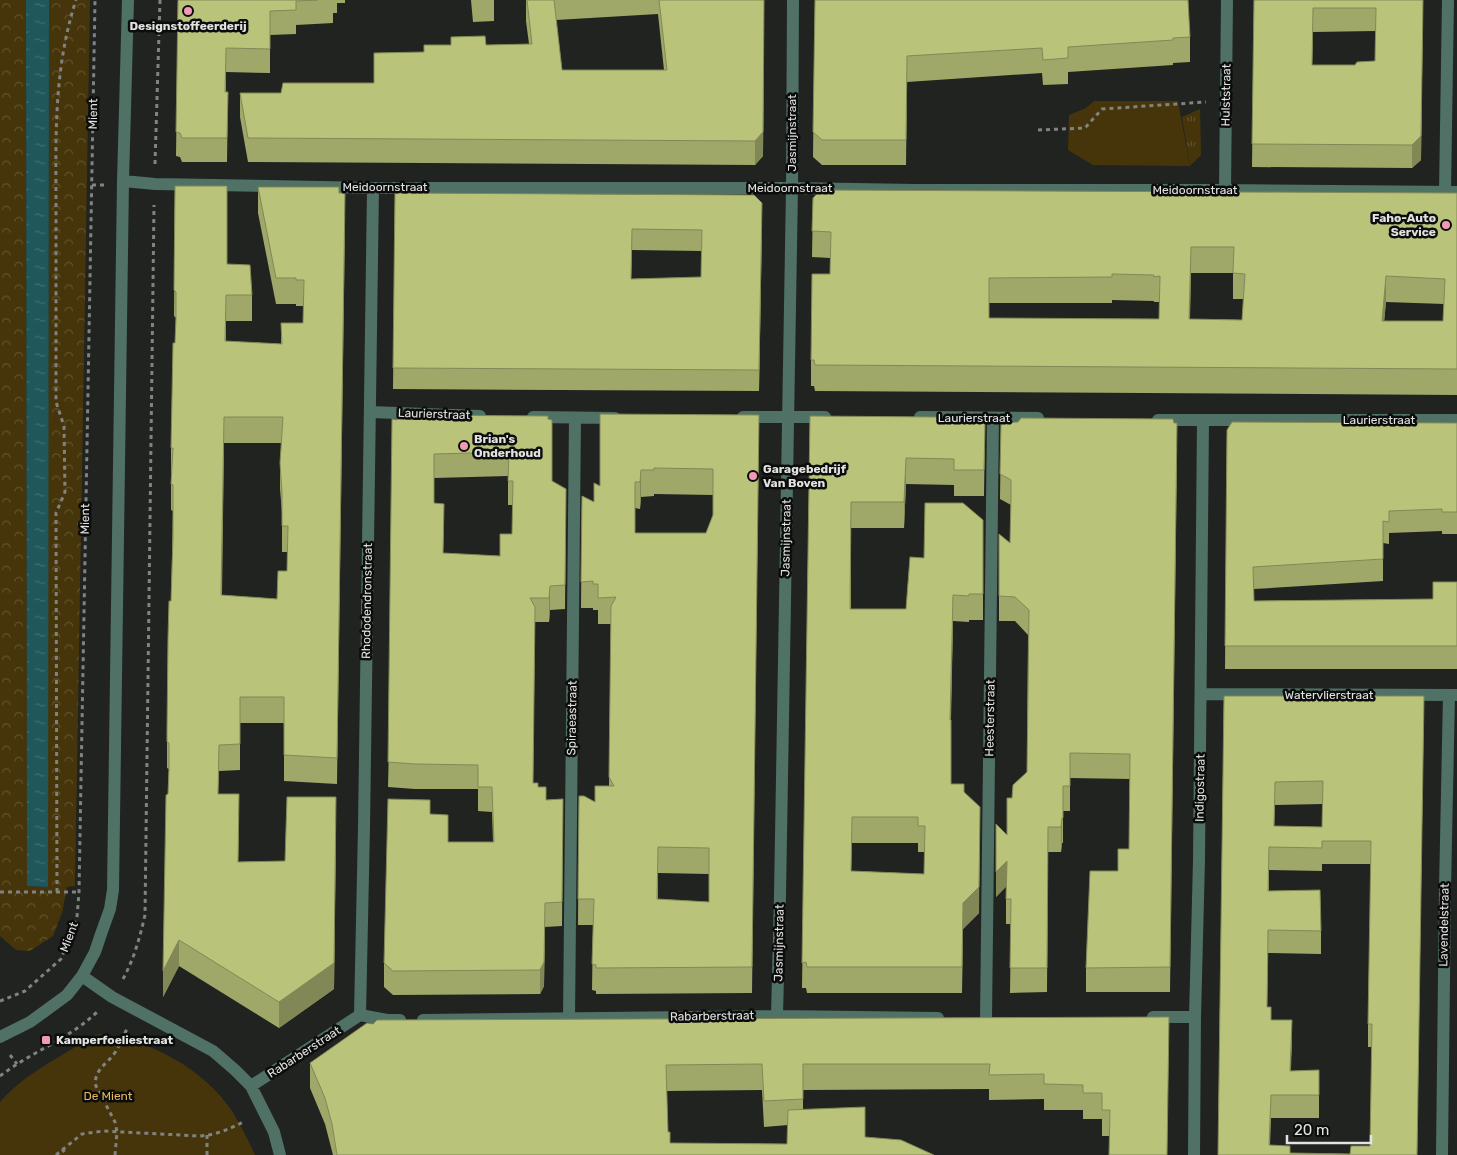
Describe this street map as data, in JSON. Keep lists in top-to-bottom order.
{
  "streets": {
    "street": [
      "Hulststraat",
      "Jasmijnstraat",
      "Meidoornstraat",
      "Laurierstraat",
      "Rhododendronstraat",
      "Watervlierstraat",
      "Spiraeastraat",
      "Heesterstraat",
      "Indigostraat",
      "Lavendelstraat",
      "Rabarberstraat"
    ],
    "path": ["Mient"]
  },
  "crossings": [
    ["Hulststraat", "Meidoornstraat"],
    ["Jasmijnstraat", "Meidoornstraat"],
    ["Jasmijnstraat", "Rabarberstraat"],
    ["Meidoornstraat", "Rhododendronstraat"],
    ["Laurierstraat", "Rhododendronstraat"],
    ["Laurierstraat", "Heesterstraat"],
    ["Laurierstraat", "Indigostraat"],
    ["Rhododendronstraat", "Rabarberstraat"],
    ["Watervlierstraat", "Indigostraat"],
    ["Watervlierstraat", "Lavendelstraat"],
    ["Spiraeastraat", "Rabarberstraat"]
  ],
  "parks": ["De Mient"],
  "places": {
    "other": [
      "Designstoffeerderij",
      "Faho-Auto Service",
      "Brian's Onderhoud",
      "Garagebedrijf Van Boven"
    ],
    "transit": ["Kamperfoeliestraat"]
  },
  "scale_bar": "20 m"
}
